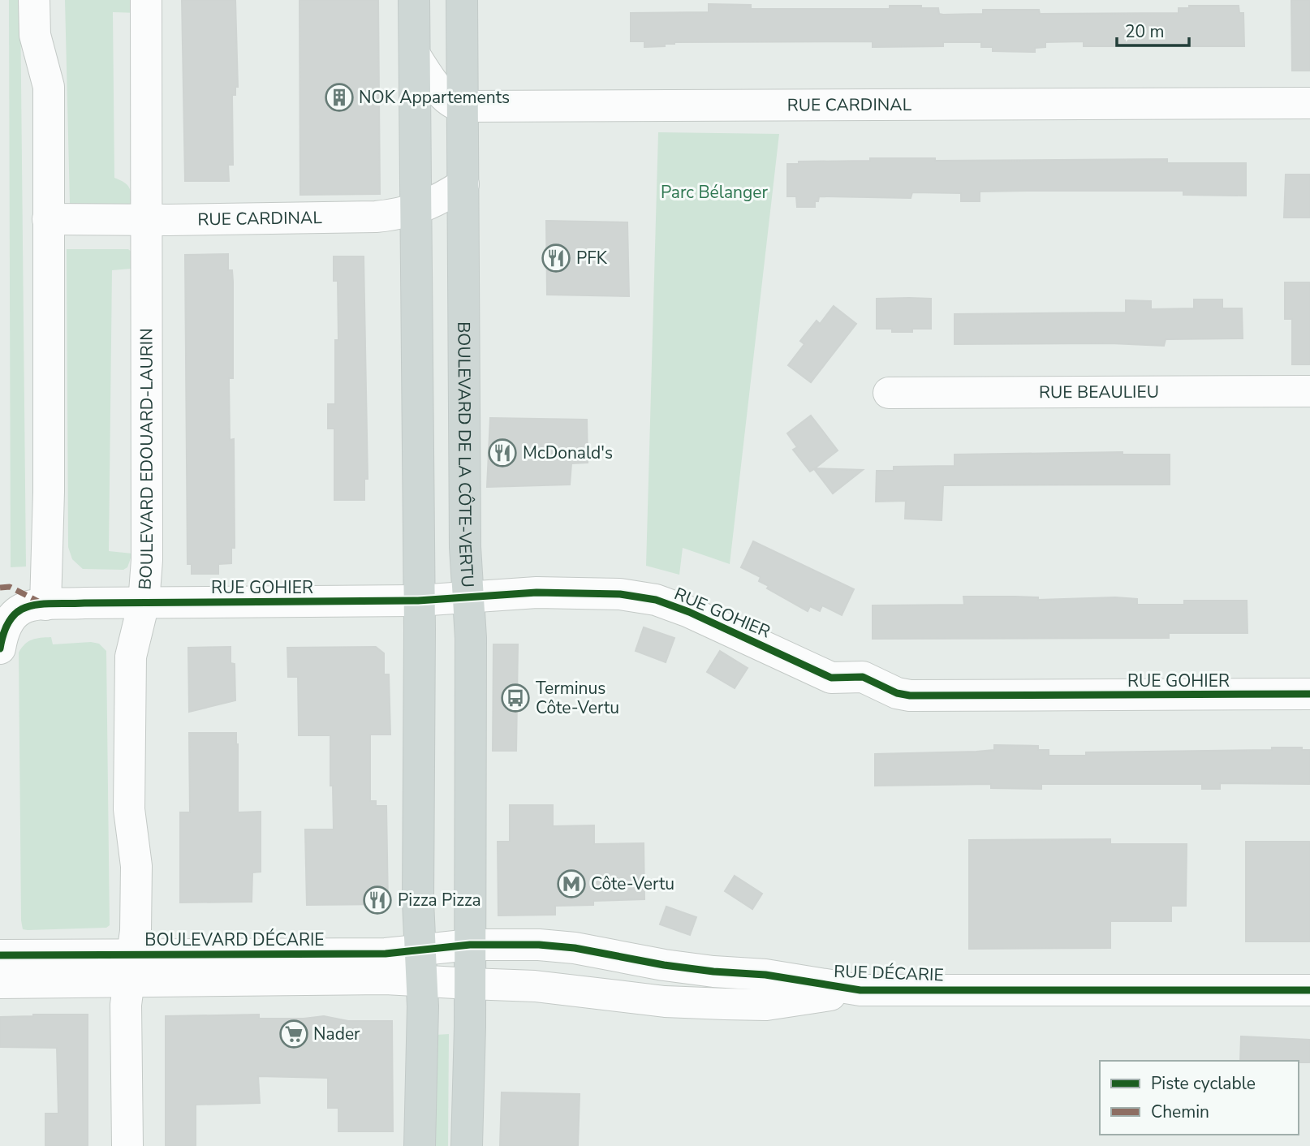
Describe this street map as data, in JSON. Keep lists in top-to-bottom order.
{
  "streets": {
    "main road": ["BOULEVARD DE LA CÔTE-VERTU"],
    "street": [
      "RUE CARDINAL",
      "RUE BEAULIEU",
      "BOULEVARD EDOUARD-LAURIN",
      "RUE GOHIER",
      "BOULEVARD DÉCARIE",
      "RUE DÉCARIE"
    ]
  },
  "crossings": [
    ["RUE CARDINAL", "BOULEVARD DE LA CÔTE-VERTU"],
    ["RUE CARDINAL", "BOULEVARD EDOUARD-LAURIN"],
    ["BOULEVARD DE LA CÔTE-VERTU", "RUE GOHIER"],
    ["BOULEVARD DE LA CÔTE-VERTU", "BOULEVARD DÉCARIE"],
    ["BOULEVARD DE LA CÔTE-VERTU", "RUE DÉCARIE"],
    ["BOULEVARD EDOUARD-LAURIN", "RUE GOHIER"],
    ["BOULEVARD EDOUARD-LAURIN", "BOULEVARD DÉCARIE"],
    ["BOULEVARD DÉCARIE", "RUE DÉCARIE"]
  ],
  "parks": ["Parc Bélanger"],
  "places": {
    "building": ["NOK Appartements"],
    "restaurant": ["PFK", "McDonald's", "Pizza Pizza"],
    "bus stop": ["Terminus Côte-Vertu"],
    "metro station": ["Côte-Vertu"],
    "supermarket": ["Nader"]
  },
  "legend": ["Piste cyclable", "Chemin"],
  "scale_bar": "20 m"
}
